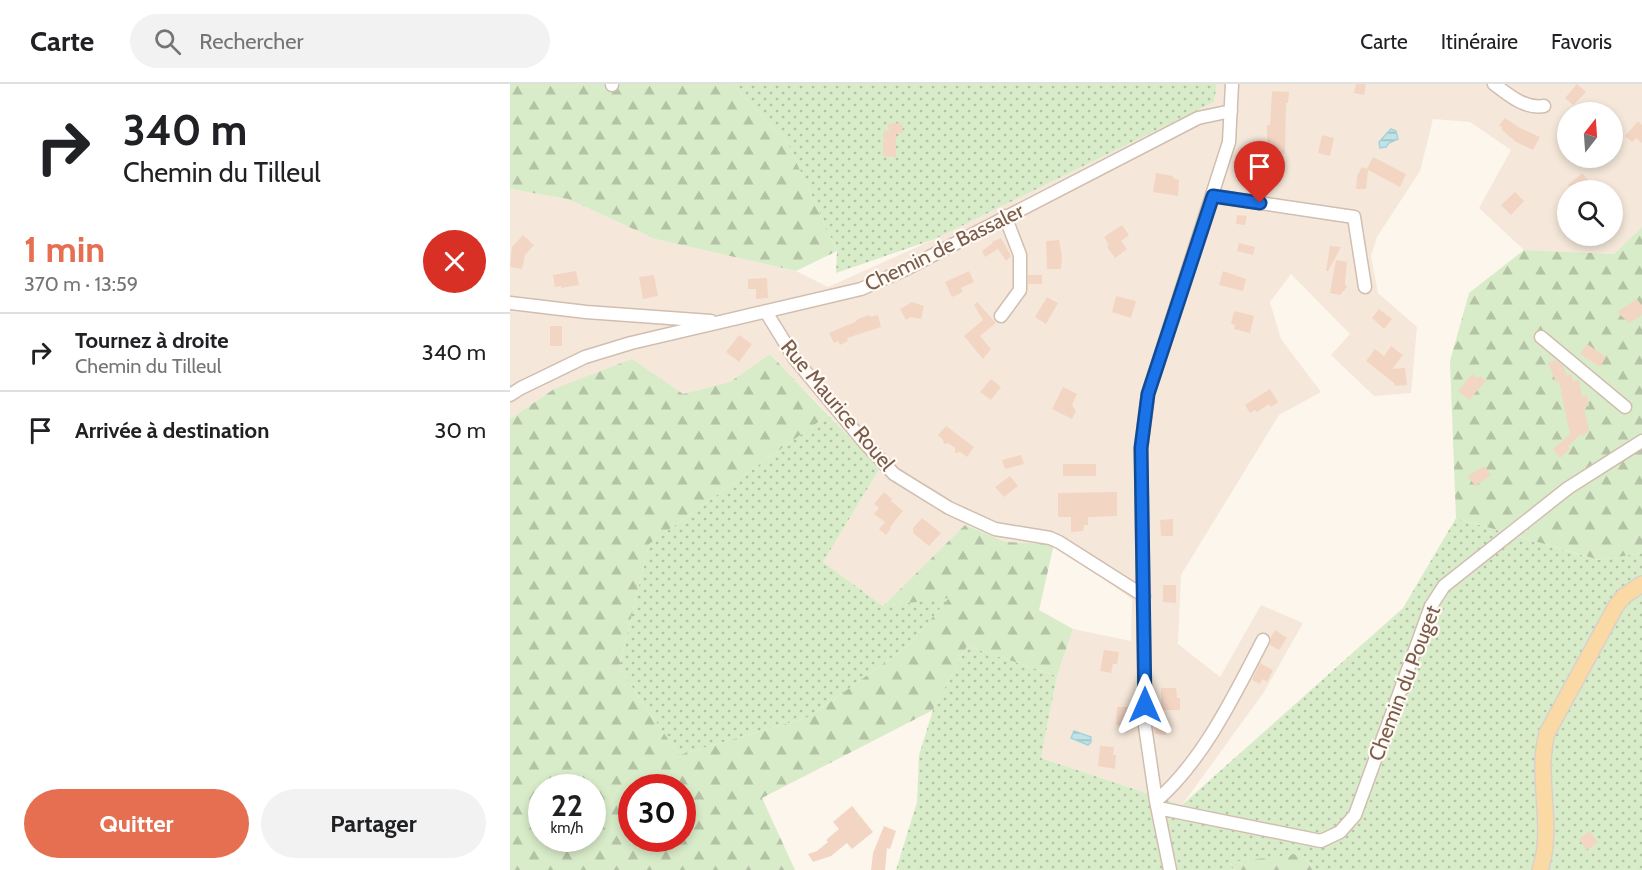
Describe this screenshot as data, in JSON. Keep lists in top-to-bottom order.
{
  "streets": {
    "street": ["Chemin de Bassaler", "Rue Maurice Rouel", "Chemin du Pouget"]
  },
  "crossings": [
    ["Chemin de Bassaler", "Rue Maurice Rouel"]
  ],
  "north": "top",
  "page": {
    "header": "Carte",
    "search": "Rechercher",
    "nav": ["Carte", "Itinéraire", "Favoris"],
    "turn": ["340 m", "Chemin du Tilleul"],
    "heading": ["1 min", "370 m · 13:59"],
    "list": [
      {
        "name": "Tournez à droite",
        "note": "Chemin du Tilleul",
        "value": "340 m"
      },
      {
        "name": "Arrivée à destination",
        "value": "30 m"
      }
    ],
    "speed": "22 km/h",
    "limit": "30",
    "buttons": ["Quitter", "Partager"]
  }
}
